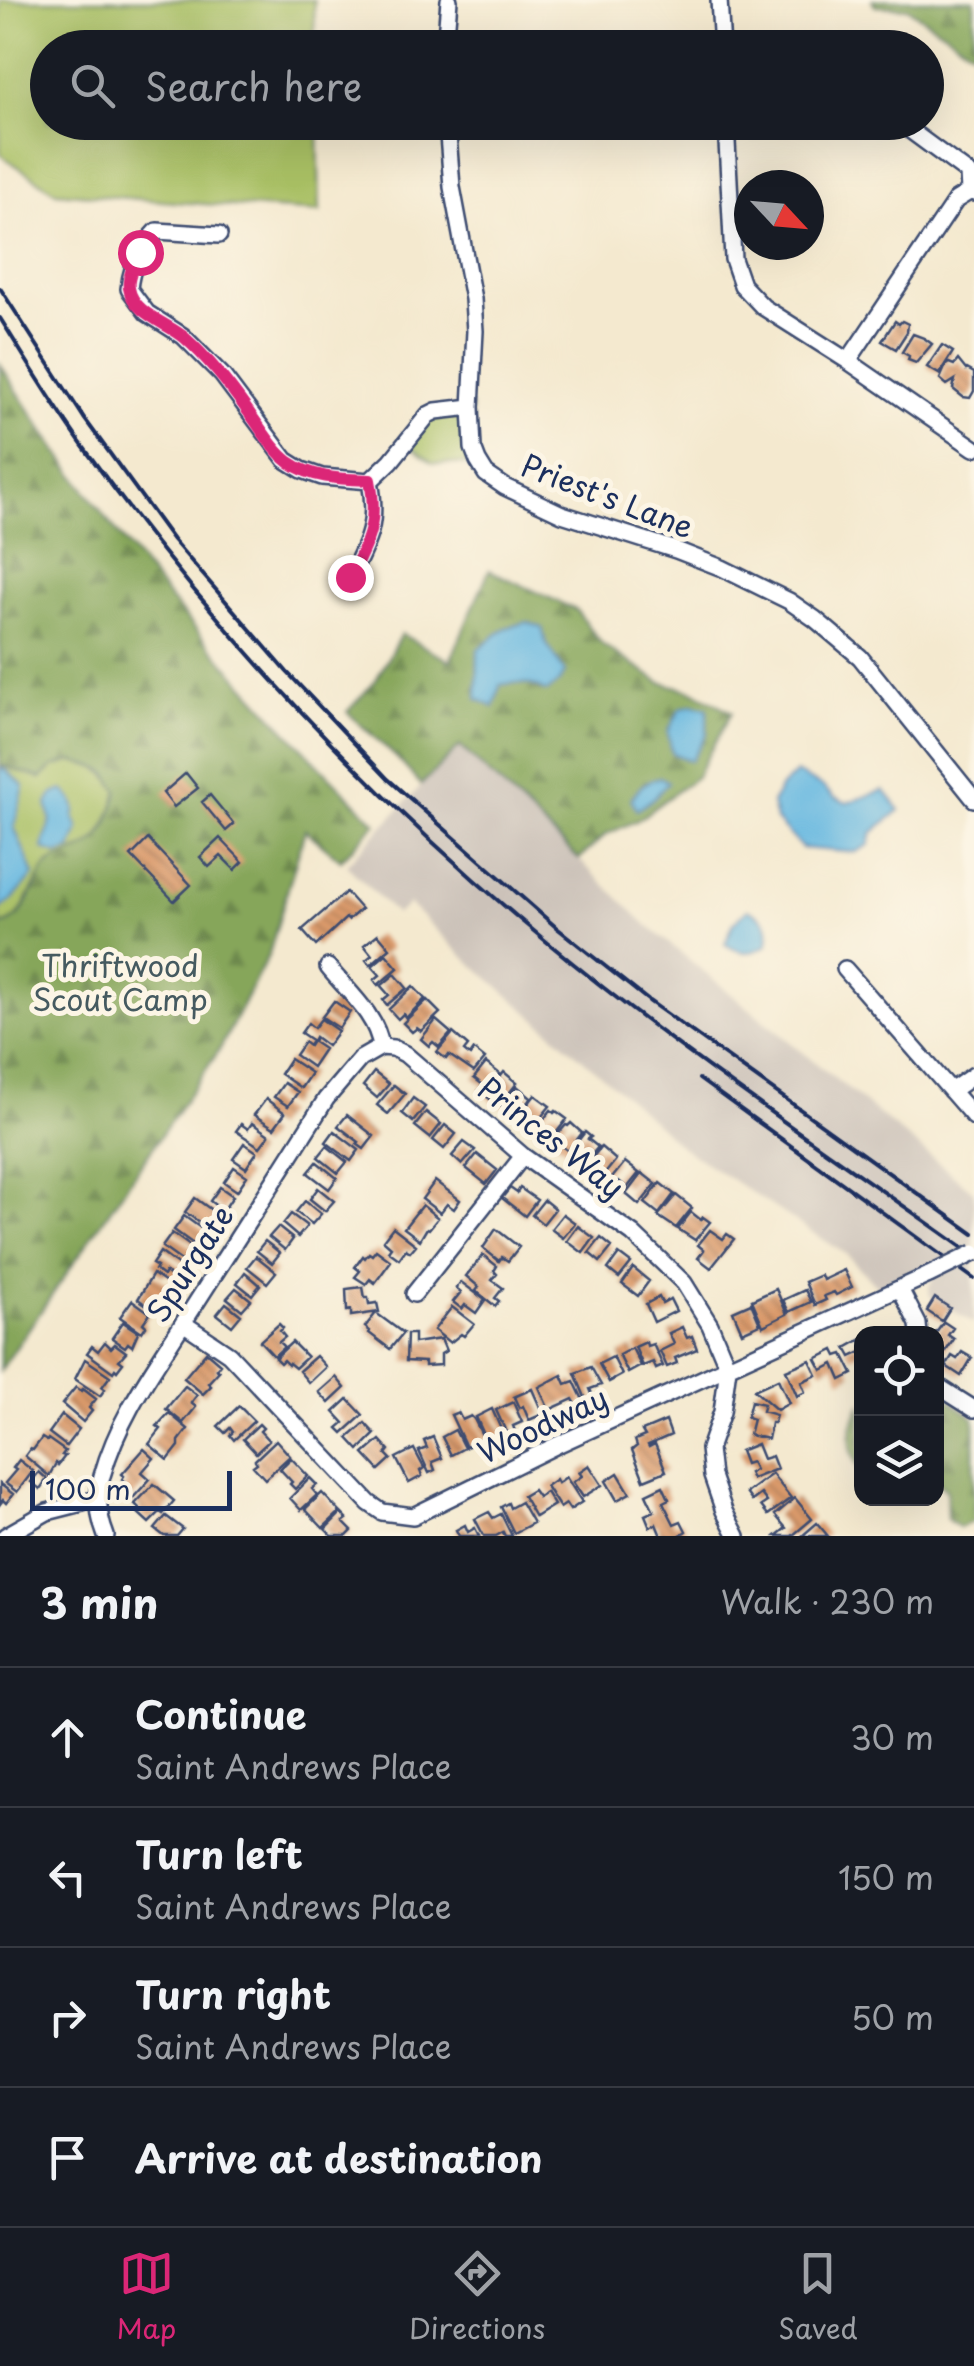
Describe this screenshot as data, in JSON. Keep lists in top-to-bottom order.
{
  "streets": {
    "street": [
      "Priest's Lane",
      "Princes Way",
      "Spurgate",
      "Woodway"
    ]
  },
  "crossings": [
    ["Princes Way", "Spurgate"],
    ["Princes Way", "Woodway"],
    ["Spurgate", "Woodway"]
  ],
  "parks": ["Thriftwood Scout Camp"],
  "scale_bar": "100 m",
  "north": "bottom right",
  "page": {
    "search": "Search here",
    "scale": "100 m",
    "heading": ["3 min", "Walk · 230 m"],
    "list": [
      ["Continue", "Saint Andrews Place", "30 m"],
      ["Turn left", "Saint Andrews Place", "150 m"],
      ["Turn right", "Saint Andrews Place", "50 m"],
      "Arrive at destination"
    ],
    "nav": ["Map", "Directions", "Saved"]
  }
}
